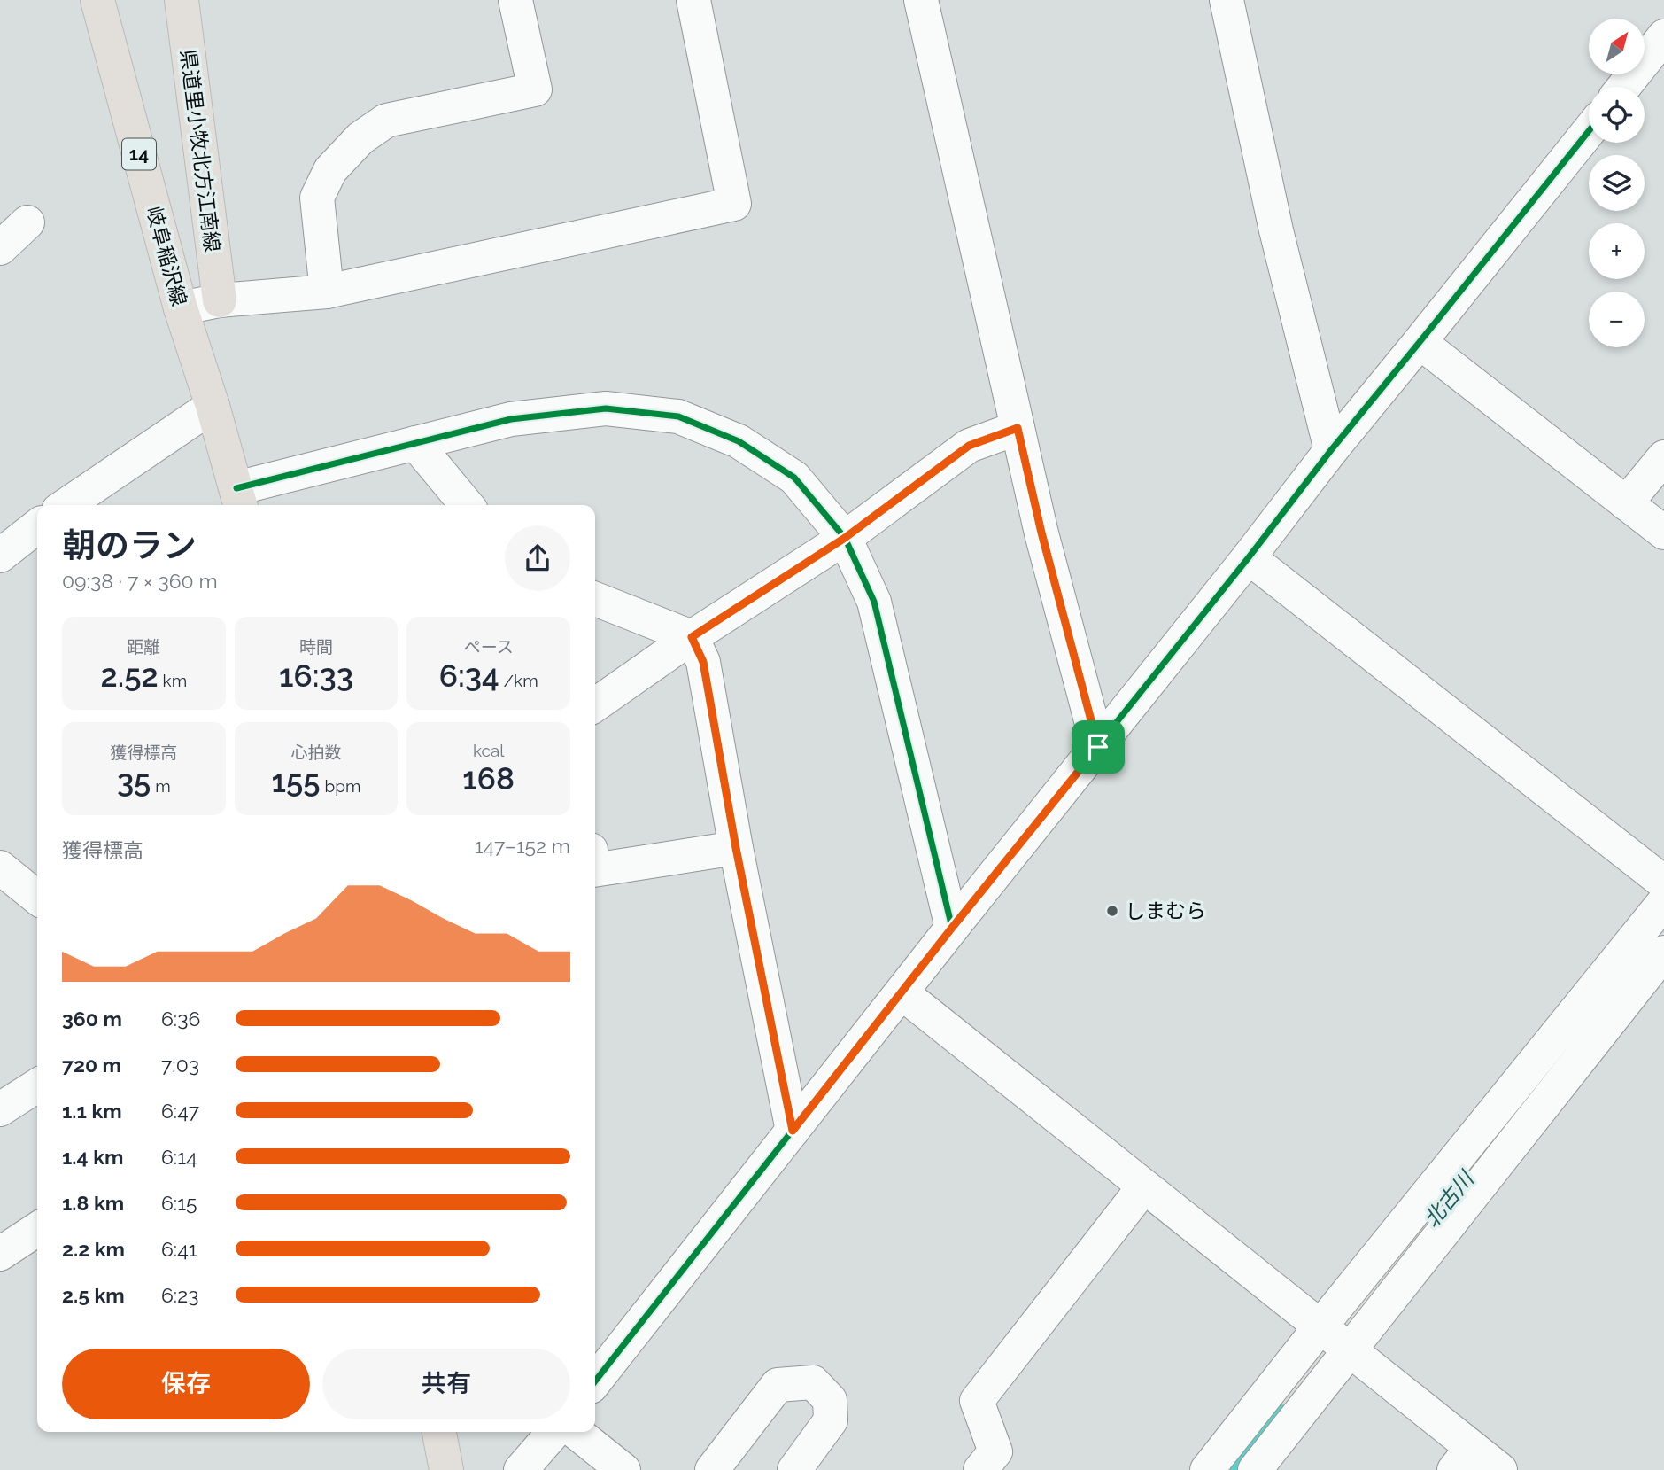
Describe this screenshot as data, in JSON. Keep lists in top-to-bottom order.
{
  "streets": {
    "main road": ["県道里小牧北方江南線", "14", "岐阜稲沢線"]
  },
  "water": ["北古川"],
  "places": ["しまむら"],
  "north": "top right",
  "page": {
    "map_buttons": ["+", "−"],
    "heading": ["朝のラン", "09:38 · 7 × 360 m"],
    "stats": [
      ["距離", "2.52 km"],
      ["時間", "16:33"],
      ["ペース", "6:34 /km"],
      ["獲得標高", "35 m"],
      ["心拍数", "155 bpm"],
      ["kcal", "168"]
    ],
    "chart": ["獲得標高", "147–152 m"],
    "list": [
      {
        "name": "360 m",
        "note": "6:36"
      },
      {
        "name": "720 m",
        "note": "7:03"
      },
      {
        "name": "1.1 km",
        "note": "6:47"
      },
      {
        "name": "1.4 km",
        "note": "6:14"
      },
      {
        "name": "1.8 km",
        "note": "6:15"
      },
      {
        "name": "2.2 km",
        "note": "6:41"
      },
      {
        "name": "2.5 km",
        "note": "6:23"
      }
    ],
    "buttons": ["保存", "共有"]
  }
}
